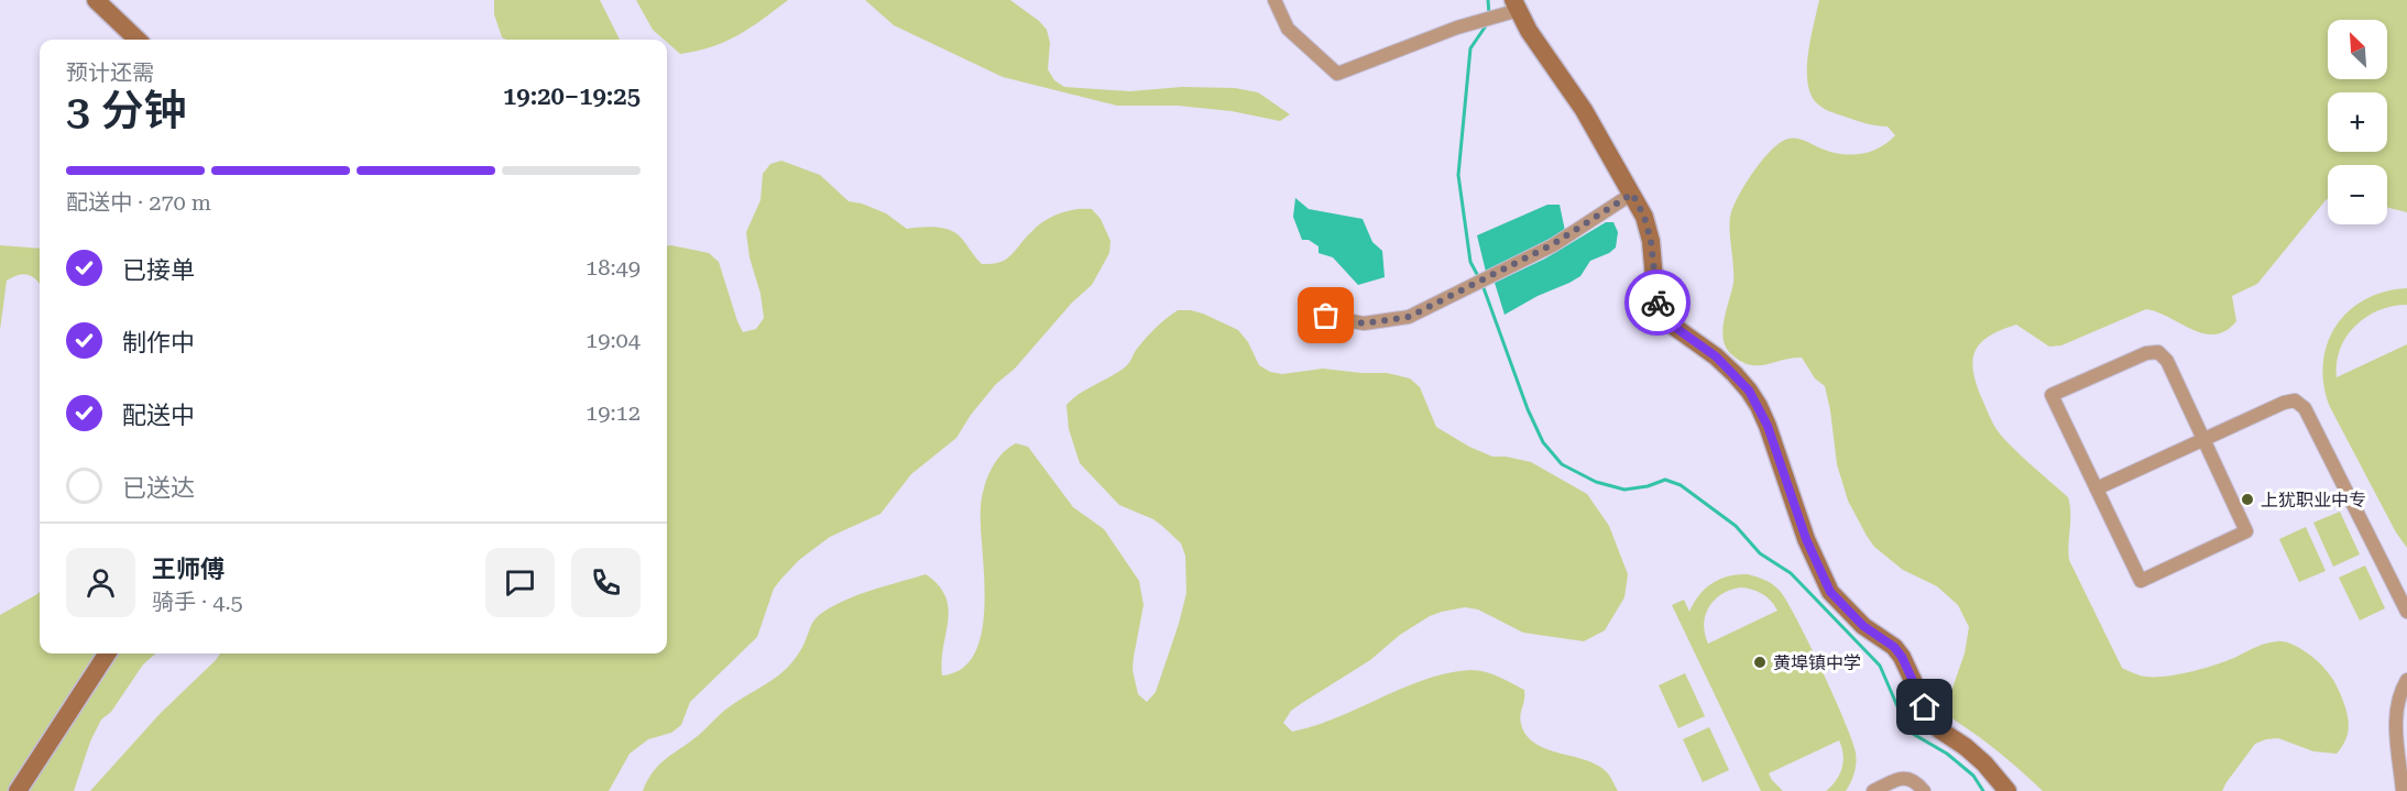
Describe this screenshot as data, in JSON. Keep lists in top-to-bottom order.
{
  "places": ["上犹职业中专", "黄埠镇中学"],
  "north": "top left",
  "page": {
    "map_buttons": ["+", "−"],
    "heading": ["3 分钟", "预计还需", "19:20–19:25"],
    "panel": ["王师傅", "骑手 · 4.5"],
    "bar": "配送中 · 270 m",
    "list": [
      ["已接单", "18:49"],
      ["制作中", "19:04"],
      ["配送中", "19:12"],
      "已送达"
    ]
  }
}
